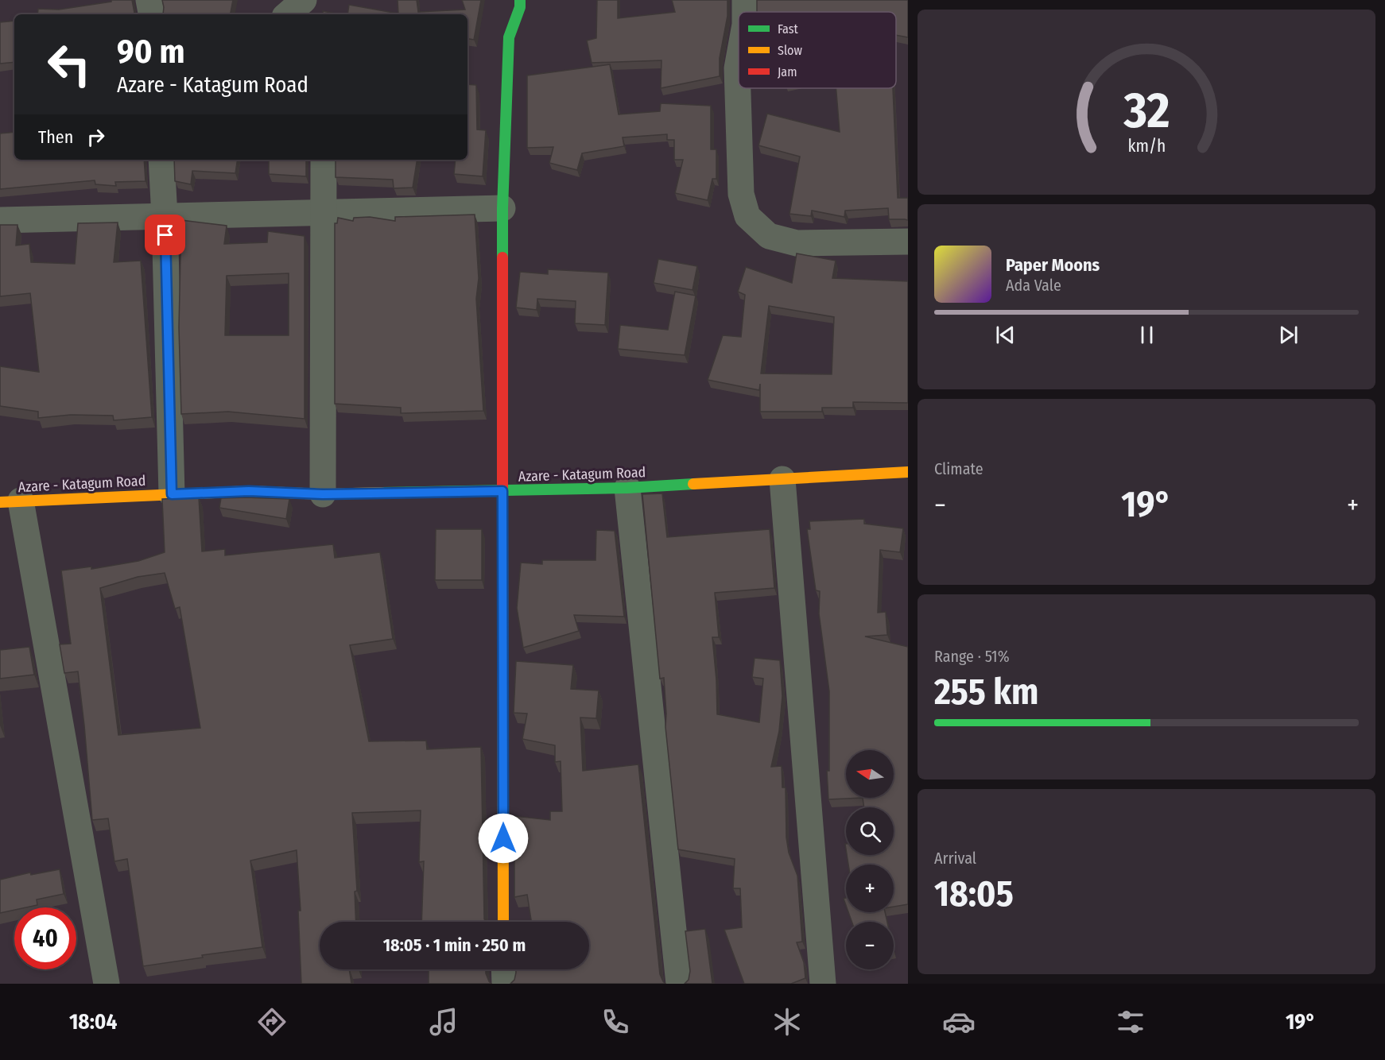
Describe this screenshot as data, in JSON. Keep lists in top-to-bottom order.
{
  "streets": {
    "street": ["Azare - Katagum Road"]
  },
  "legend": ["Fast", "Slow", "Jam"],
  "north": "left",
  "page": {
    "turn": ["90 m", "Azare - Katagum Road"],
    "then": "Then",
    "song": ["Paper Moons", "Ada Vale"],
    "tile": [
      "Climate",
      ["Range · 51%", "255 km"],
      ["Arrival", "18:05"]
    ],
    "heat": ["−", "19°", "+"],
    "map_buttons": ["+", "−"],
    "limit": "40",
    "trip": "18:05 · 1 min · 250 m",
    "tabs": ["18:04", "19°"],
    "gauge": ["32", "km/h"]
  }
}
